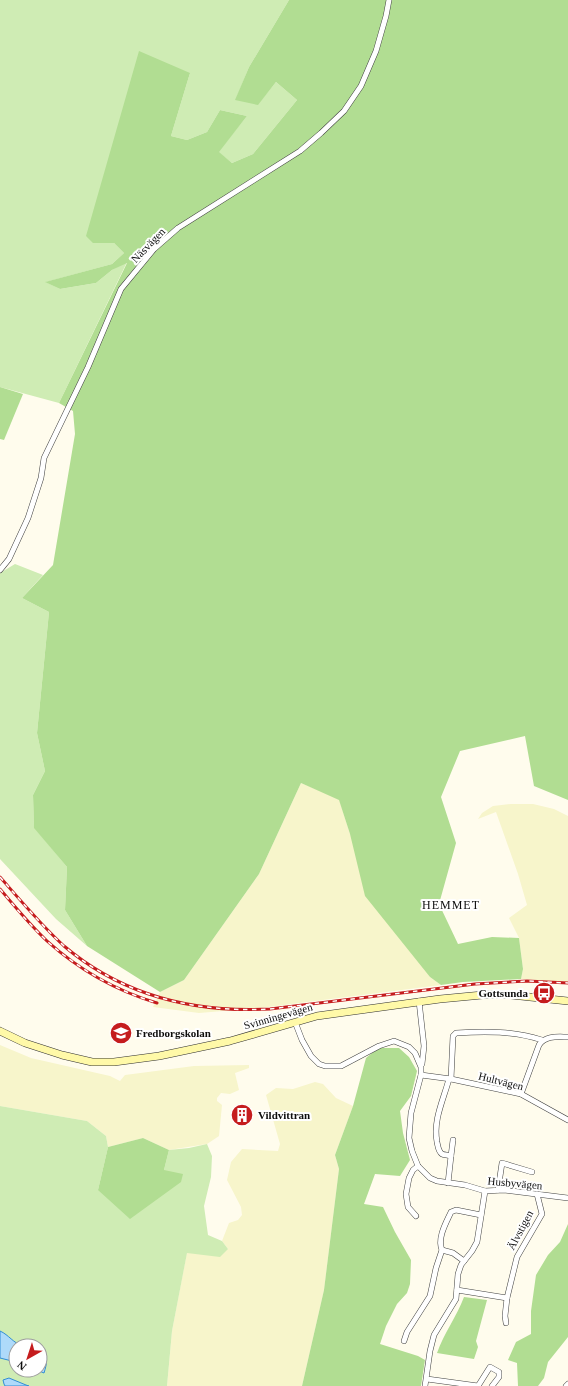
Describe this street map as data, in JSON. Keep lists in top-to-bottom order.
{
  "streets": {
    "main road": ["Svinningevägen"],
    "street": [
      "Näsvägen",
      "Hultvägen",
      "Husbyvägen",
      "Älvstigen"
    ]
  },
  "crossings": [
    ["Svinningevägen", "Husbyvägen"],
    ["Hultvägen", "Husbyvägen"],
    ["Husbyvägen", "Älvstigen"]
  ],
  "districts": ["HEMMET"],
  "places": {
    "bus stop": ["Gottsunda"],
    "school or university": ["Fredborgskolan"],
    "building": ["Vildvittran"]
  },
  "north": "bottom left"
}
